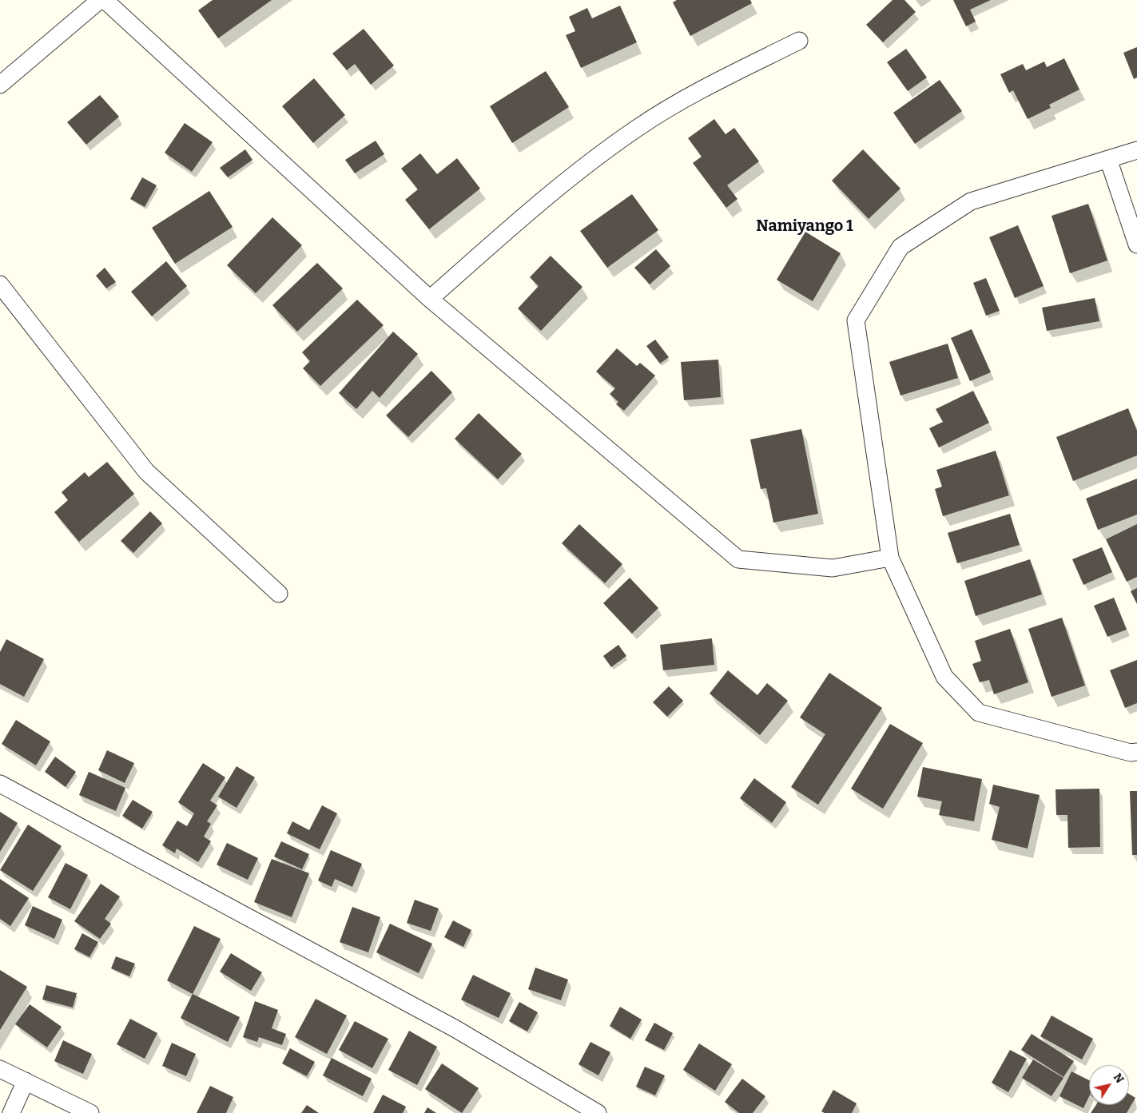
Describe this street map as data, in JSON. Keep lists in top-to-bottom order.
{
  "districts": ["Namiyango 1"],
  "north": "top right"
}
